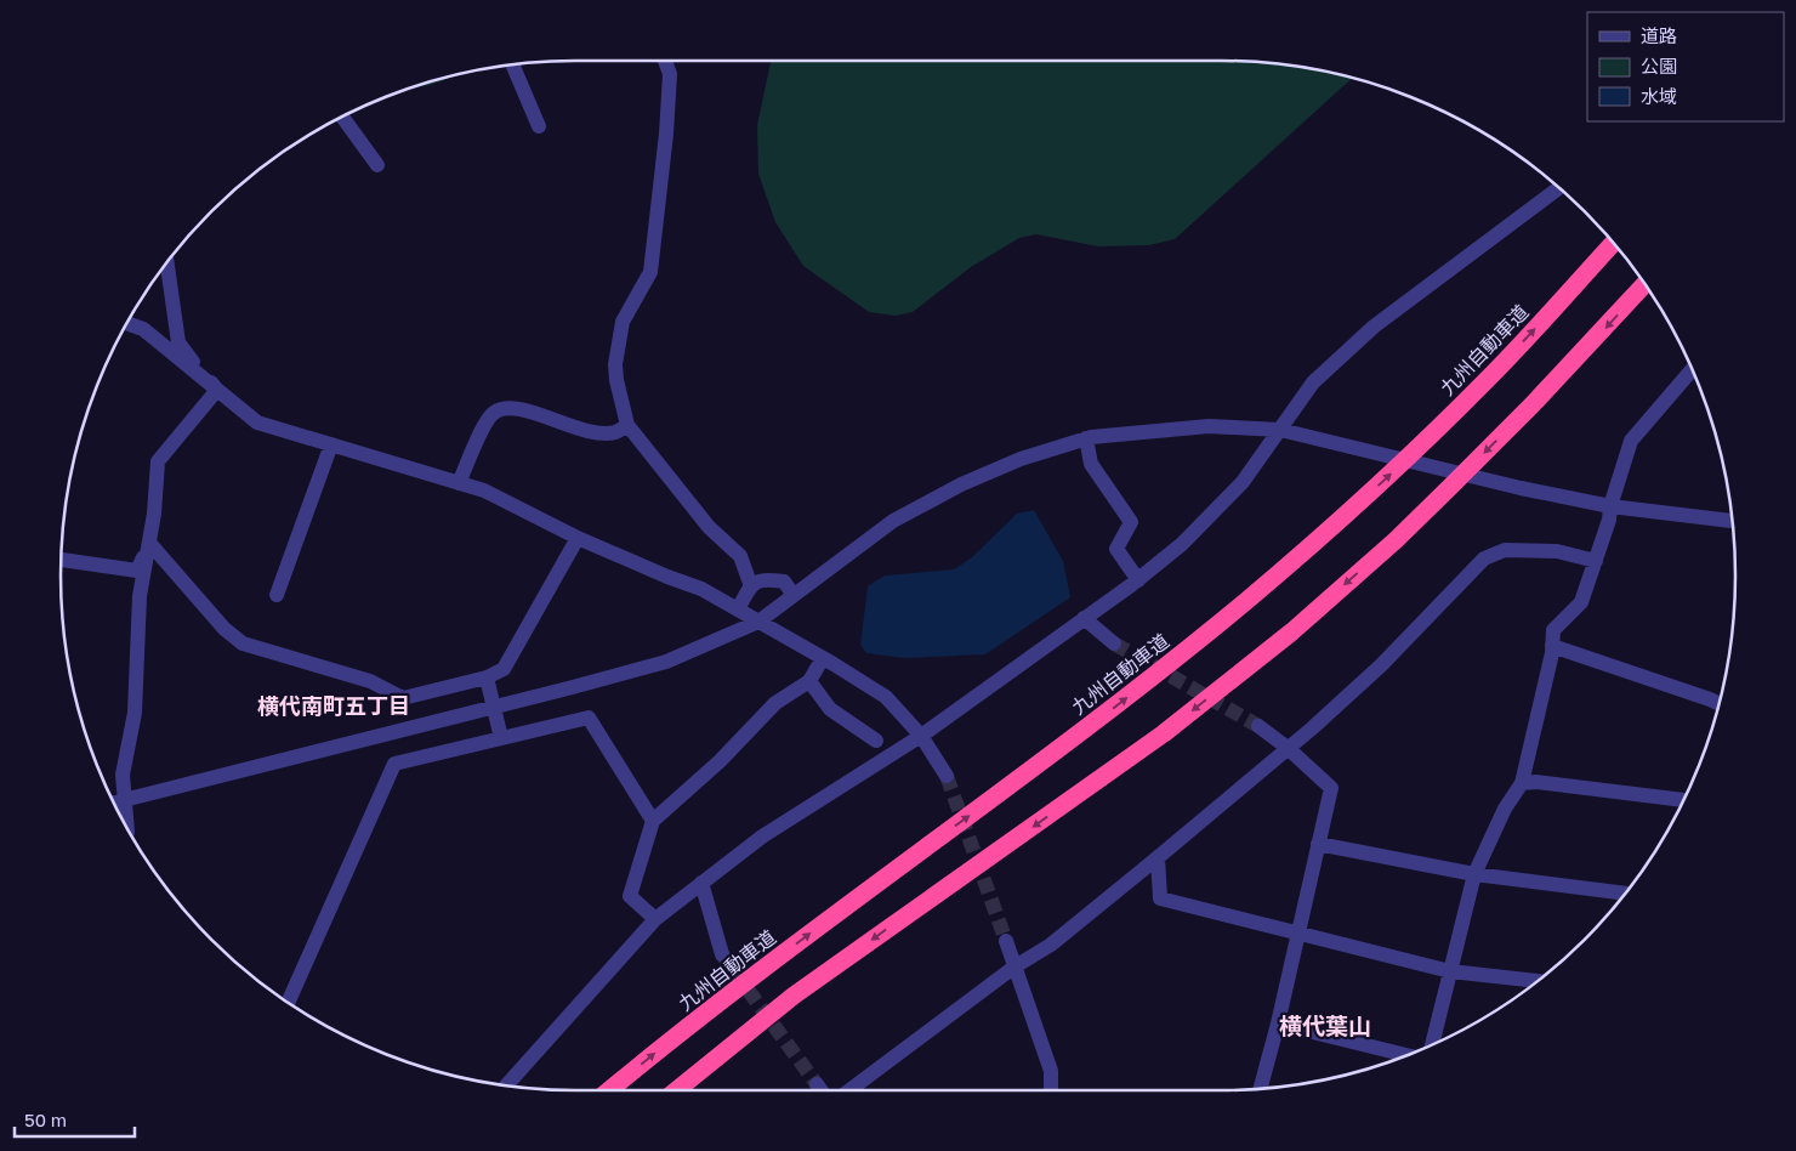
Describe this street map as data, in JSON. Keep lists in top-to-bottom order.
{
  "streets": {
    "highway": ["九州自動車道"]
  },
  "districts": ["横代南町五丁目", "横代葉山"],
  "legend": ["道路", "公園", "水域"],
  "scale_bar": "50 m"
}
